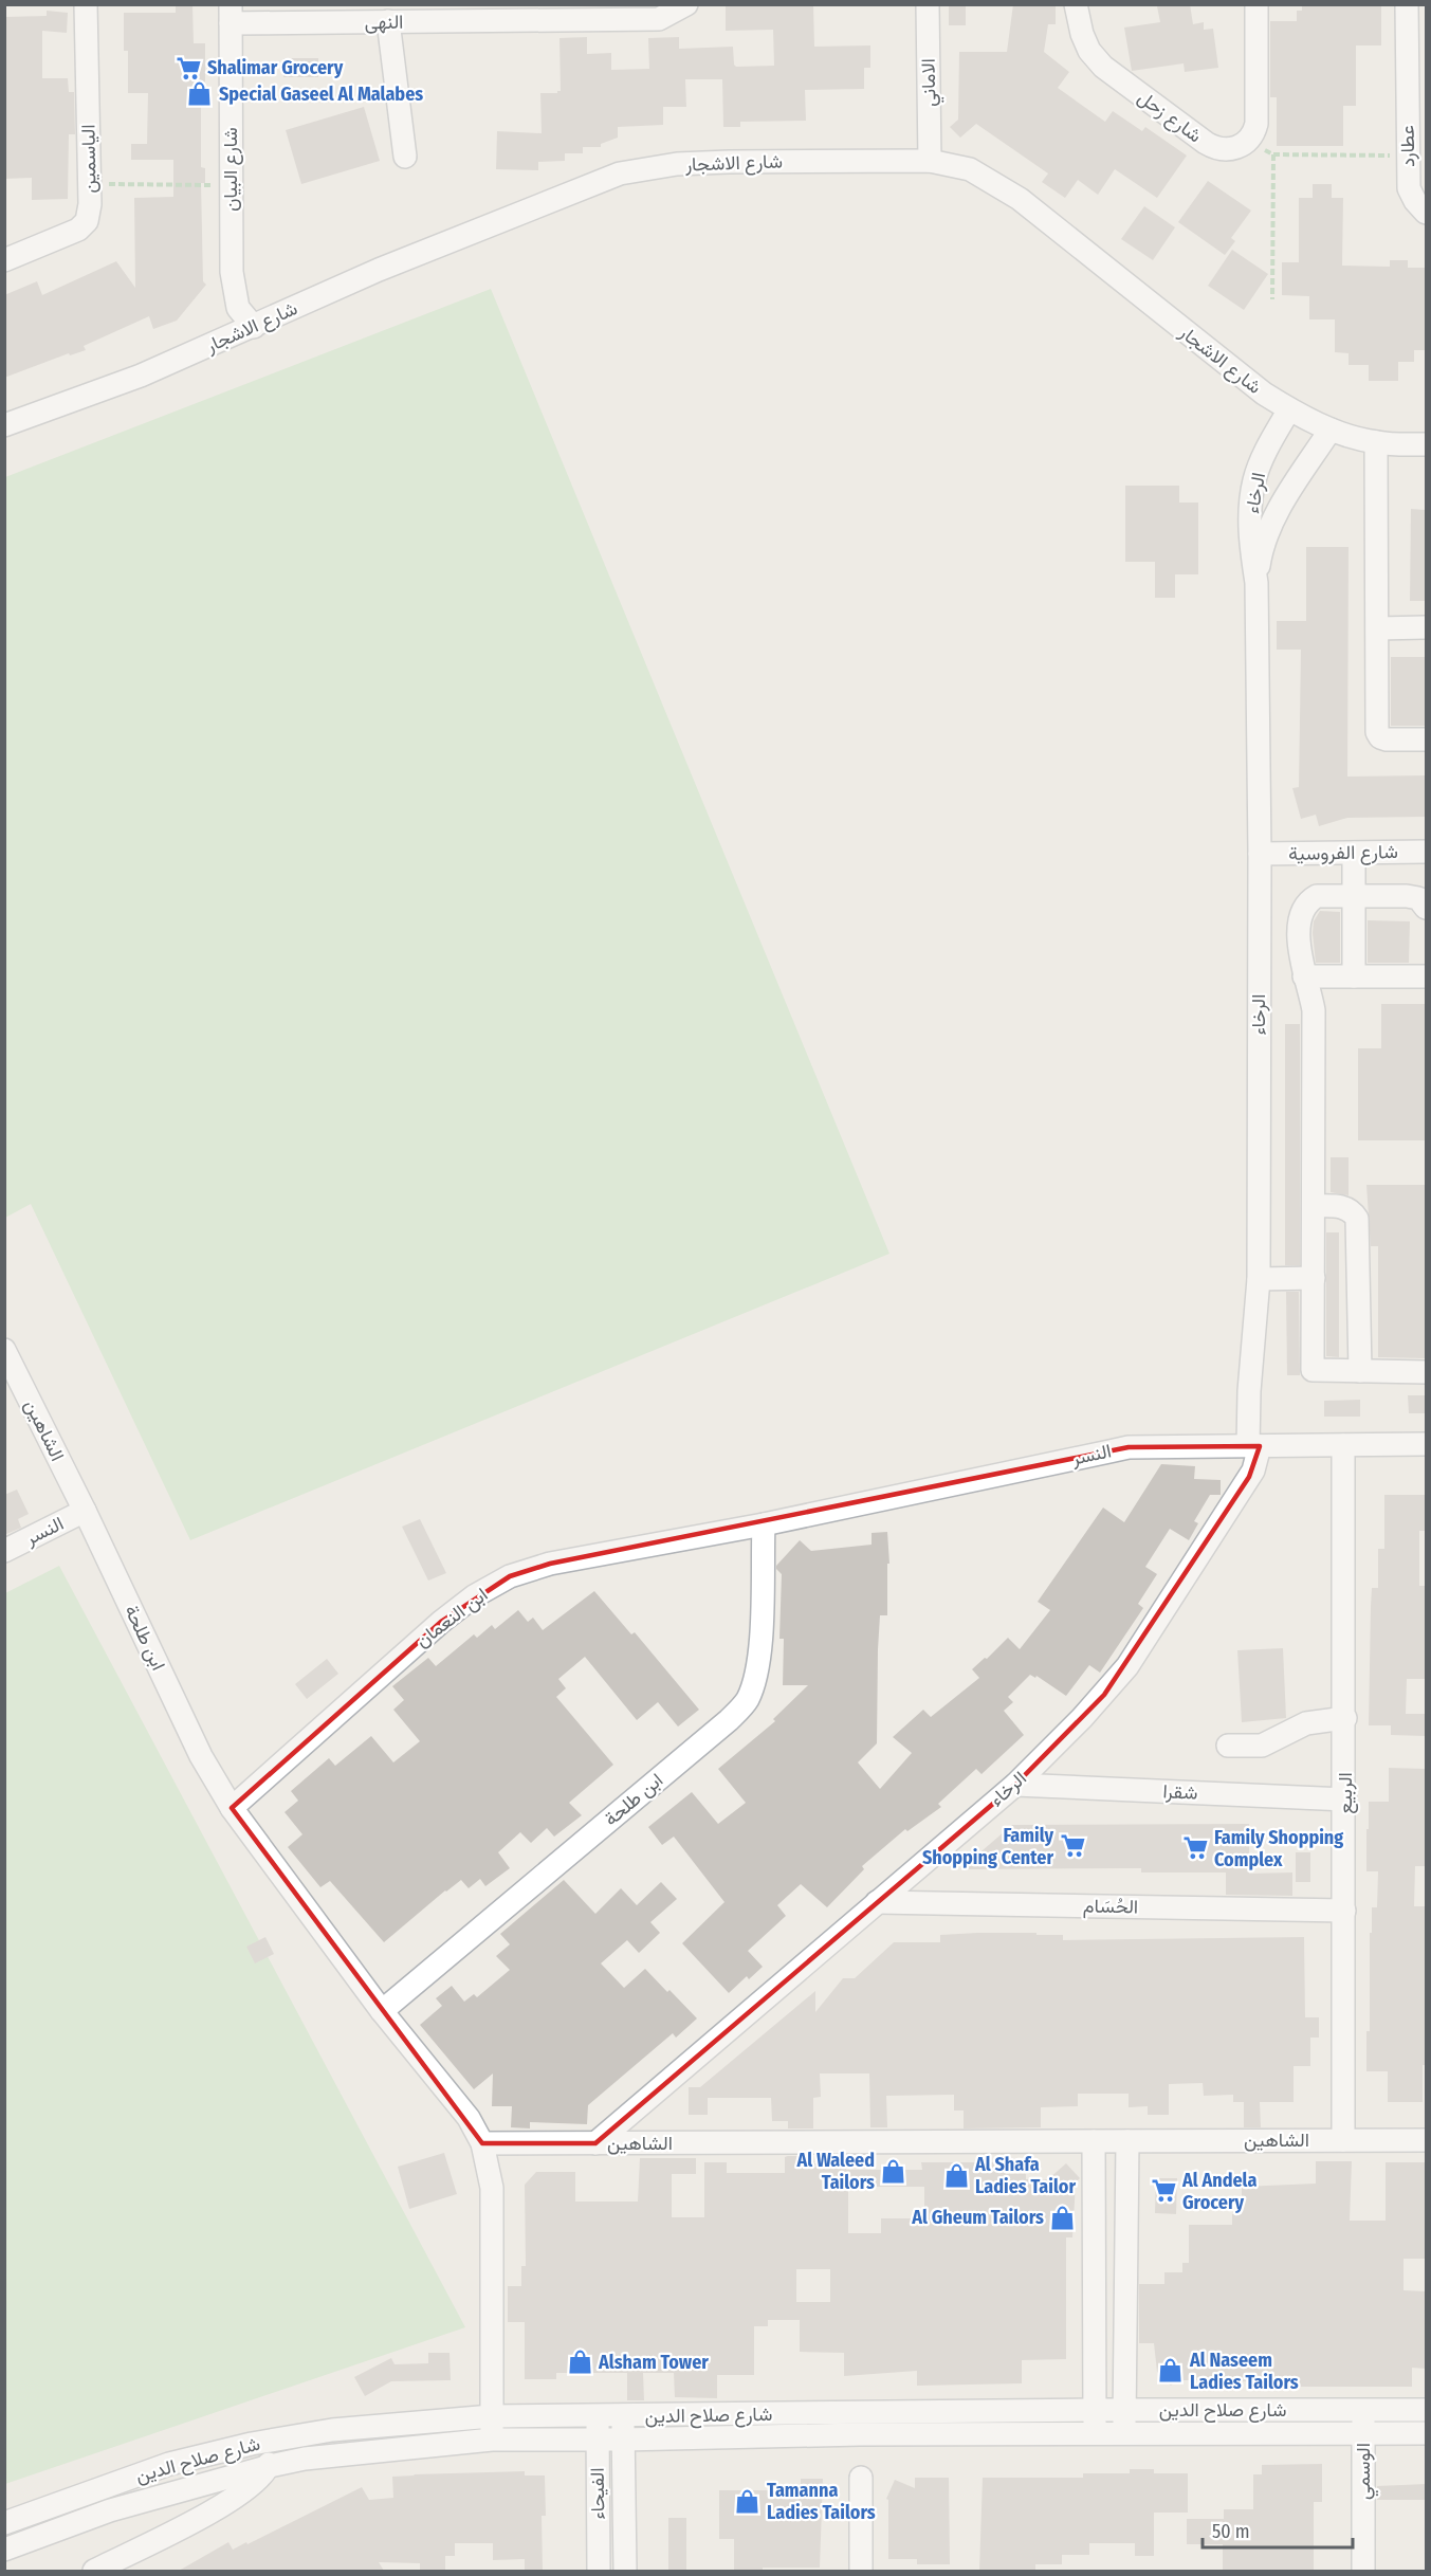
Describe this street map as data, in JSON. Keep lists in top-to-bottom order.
{
  "streets": {
    "street": [
      "النهى",
      "الاماني",
      "شارع زحل",
      "عطارد",
      "الياسمين",
      "شارع الاشجار",
      "شارع البيان",
      "الرخاء",
      "شارع الفروسية",
      "الشاهين",
      "النسر",
      "ابن النعمان",
      "ابن طلحة",
      "شقرا",
      "الربيع",
      "الحُسَام",
      "شارع صلاح الدين",
      "الوسمي",
      "الفيحاء"
    ]
  },
  "crossings": [
    ["النهى", "شارع البيان"],
    ["الاماني", "شارع الاشجار"],
    ["شارع الاشجار", "شارع البيان"],
    ["شارع الاشجار", "الرخاء"],
    ["الرخاء", "شارع الفروسية"],
    ["الرخاء", "الشاهين"],
    ["الرخاء", "النسر"],
    ["الرخاء", "شقرا"],
    ["الرخاء", "الحُسَام"],
    ["الشاهين", "النسر"],
    ["الشاهين", "ابن طلحة"],
    ["الشاهين", "الربيع"],
    ["النسر", "ابن النعمان"],
    ["النسر", "ابن طلحة"],
    ["النسر", "الربيع"],
    ["ابن النعمان", "ابن طلحة"],
    ["شقرا", "الربيع"],
    ["الربيع", "الحُسَام"],
    ["شارع صلاح الدين", "الوسمي"],
    ["شارع صلاح الدين", "الفيحاء"]
  ],
  "places": {
    "supermarket": [
      "Shalimar Grocery",
      "Family Shopping Center",
      "Family Shopping Complex",
      "Al Andela Grocery"
    ],
    "shop": [
      "Special Gaseel Al Malabes",
      "Al Waleed Tailors",
      "Al Shafa Ladies Tailor",
      "Al Gheum Tailors",
      "Alsham Tower",
      "Al Naseem Ladies Tailors",
      "Tamanna Ladies Tailors"
    ]
  },
  "scale_bar": "50 m"
}
